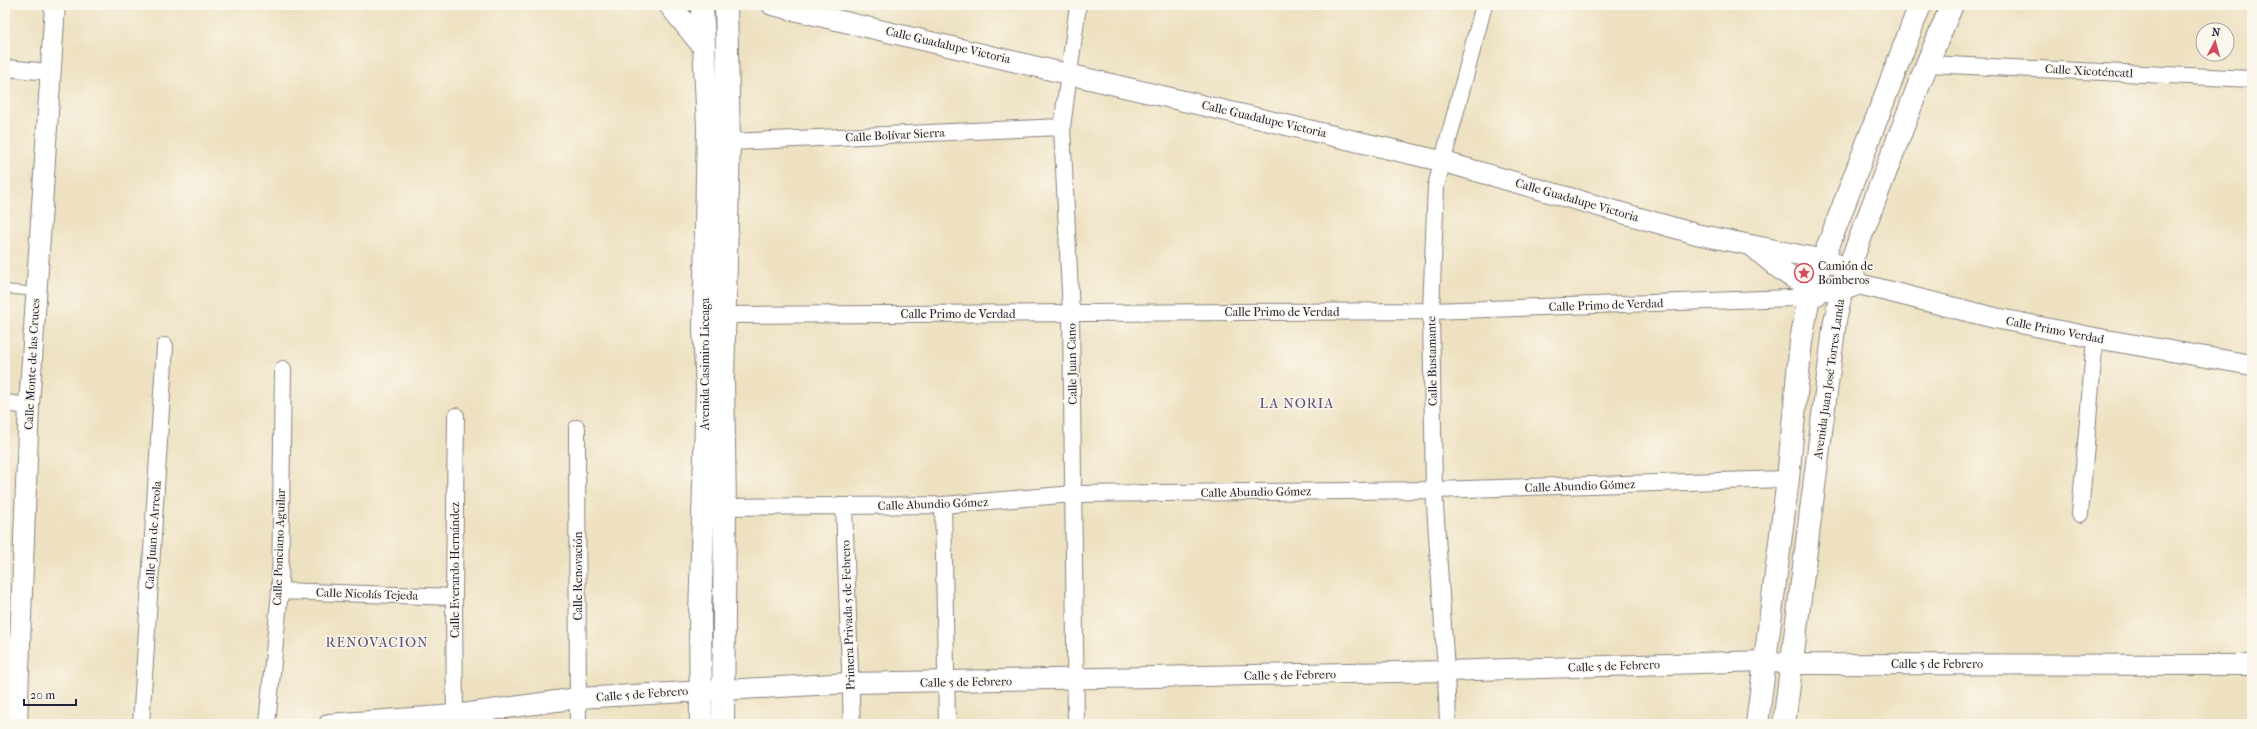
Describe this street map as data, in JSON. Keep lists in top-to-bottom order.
{
  "streets": {
    "main road": ["Avenida Casimiro Liceaga", "Avenida Juan José Torres Landa"],
    "street": [
      "Calle Guadalupe Victoria",
      "Calle Xicoténcatl",
      "Calle Bolívar Sierra",
      "Calle Primo de Verdad",
      "Calle Primo Verdad",
      "Calle Bustamante",
      "Calle Monte de las Cruces",
      "Calle Juan Cano",
      "Calle Abundio Gómez",
      "Calle Juan de Arreola",
      "Calle Ponciano Aguilar",
      "Calle Everardo Hernández",
      "Calle Renovación",
      "Calle Nicolás Tejeda",
      "Primera Privada 5 de Febrero",
      "Calle 5 de Febrero"
    ]
  },
  "crossings": [
    ["Calle Guadalupe Victoria", "Calle Primo de Verdad"],
    ["Calle Guadalupe Victoria", "Calle Primo Verdad"],
    ["Calle Guadalupe Victoria", "Calle Bustamante"],
    ["Calle Guadalupe Victoria", "Calle Juan Cano"],
    ["Calle Guadalupe Victoria", "Avenida Juan José Torres Landa"],
    ["Calle Xicoténcatl", "Avenida Juan José Torres Landa"],
    ["Calle Bolívar Sierra", "Avenida Casimiro Liceaga"],
    ["Calle Bolívar Sierra", "Calle Juan Cano"],
    ["Calle Primo de Verdad", "Calle Bustamante"],
    ["Calle Primo de Verdad", "Avenida Casimiro Liceaga"],
    ["Calle Primo de Verdad", "Calle Juan Cano"],
    ["Calle Primo Verdad", "Avenida Juan José Torres Landa"],
    ["Calle Bustamante", "Calle Abundio Gómez"],
    ["Calle Bustamante", "Calle 5 de Febrero"],
    ["Avenida Casimiro Liceaga", "Calle Abundio Gómez"],
    ["Avenida Casimiro Liceaga", "Calle 5 de Febrero"],
    ["Calle Juan Cano", "Calle Abundio Gómez"],
    ["Calle Juan Cano", "Calle 5 de Febrero"],
    ["Avenida Juan José Torres Landa", "Calle 5 de Febrero"],
    ["Calle Abundio Gómez", "Primera Privada 5 de Febrero"],
    ["Calle Ponciano Aguilar", "Calle Nicolás Tejeda"],
    ["Calle Everardo Hernández", "Calle Nicolás Tejeda"],
    ["Calle Everardo Hernández", "Calle 5 de Febrero"],
    ["Calle Renovación", "Calle 5 de Febrero"],
    ["Primera Privada 5 de Febrero", "Calle 5 de Febrero"]
  ],
  "districts": ["LA NORIA", "RENOVACION"],
  "places": {
    "place": ["Camión de Bomberos"]
  },
  "scale_bar": "20 m",
  "north": "top"
}
